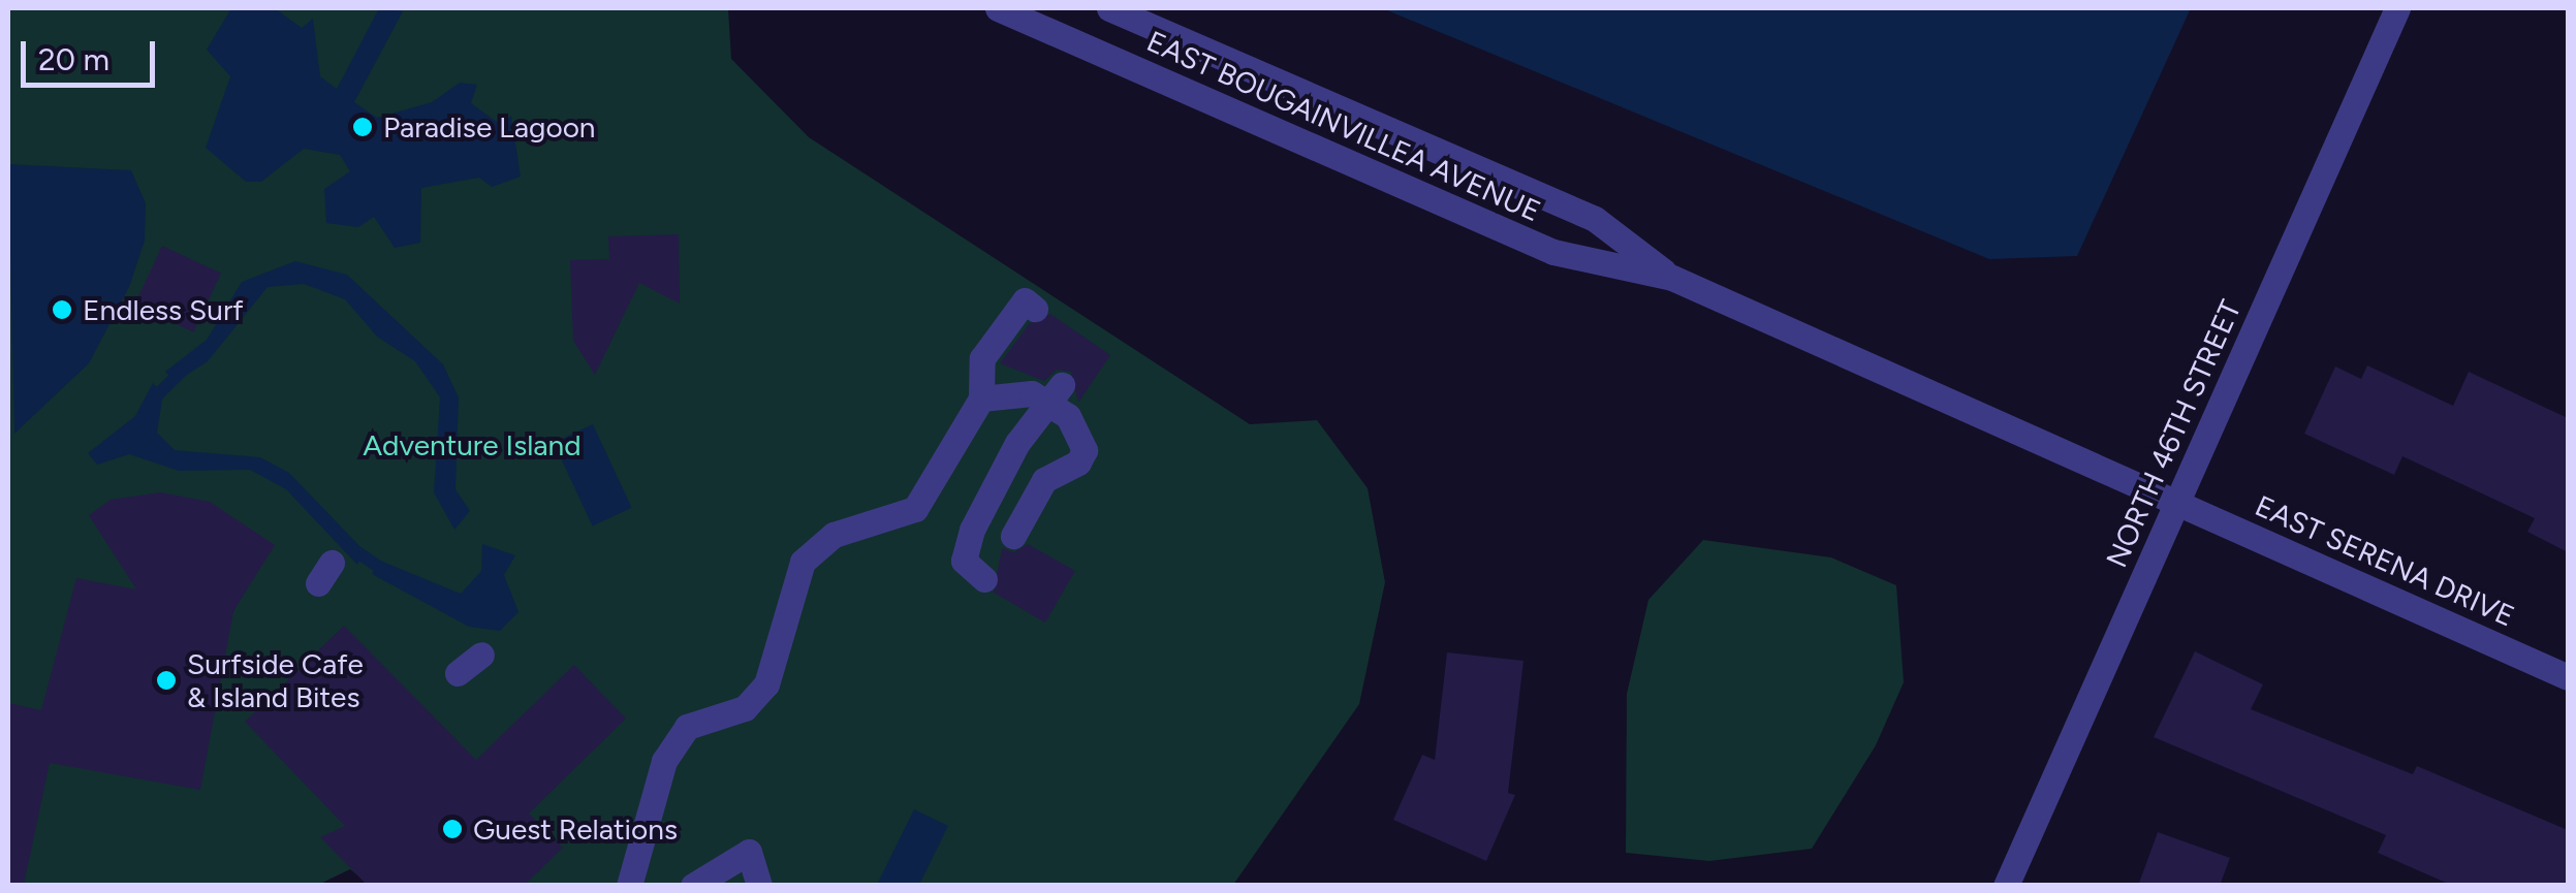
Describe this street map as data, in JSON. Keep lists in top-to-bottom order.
{
  "streets": {
    "street": ["EAST BOUGAINVILLEA AVENUE", "NORTH 46TH STREET", "EAST SERENA DRIVE"]
  },
  "crossings": [
    ["EAST BOUGAINVILLEA AVENUE", "NORTH 46TH STREET"],
    ["EAST BOUGAINVILLEA AVENUE", "EAST SERENA DRIVE"],
    ["NORTH 46TH STREET", "EAST SERENA DRIVE"]
  ],
  "parks": ["Adventure Island"],
  "places": [
    "Paradise Lagoon",
    "Endless Surf",
    "Surfside Cafe & Island Bites",
    "Guest Relations"
  ],
  "scale_bar": "20 m"
}
